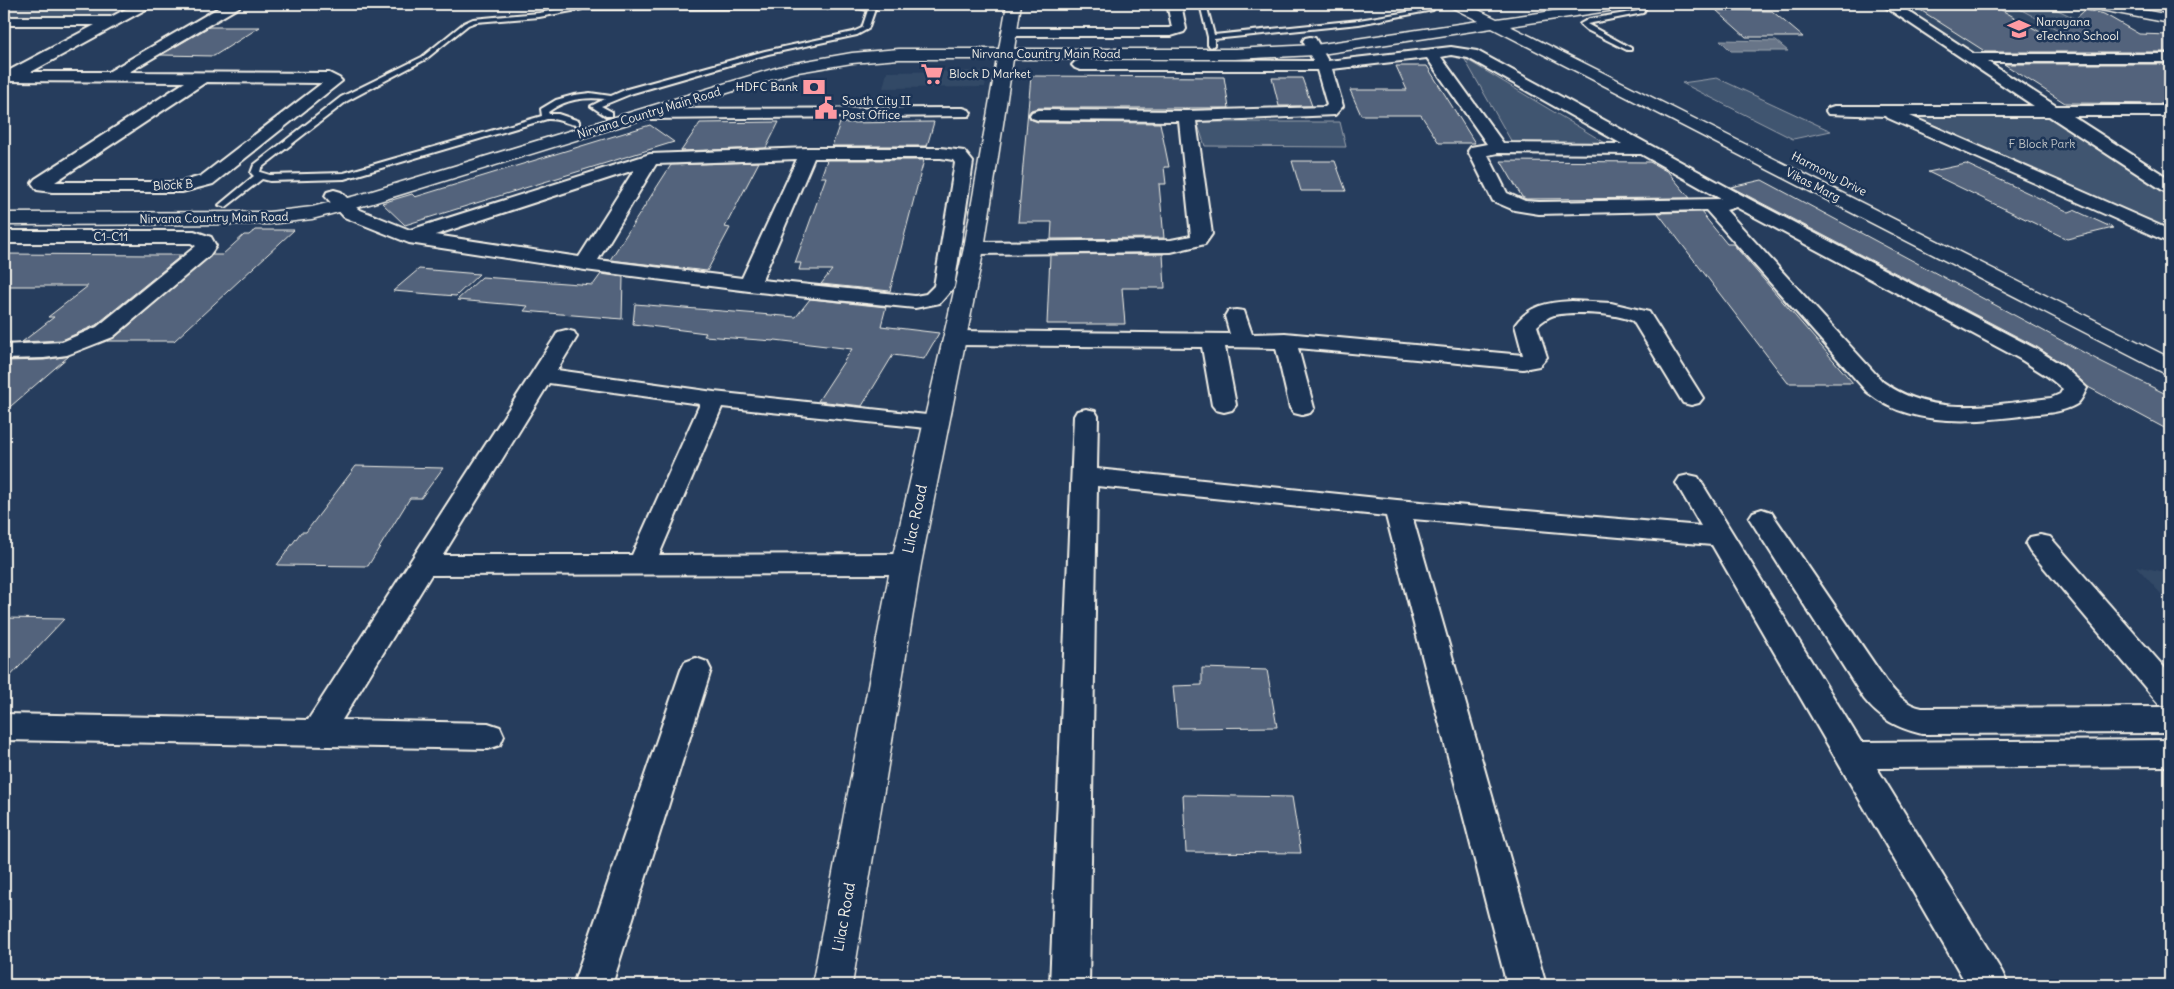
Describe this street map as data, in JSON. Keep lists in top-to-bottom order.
{
  "streets": {
    "street": [
      "Nirvana Country Main Road",
      "Harmony Drive",
      "Block B",
      "Vikas Marg",
      "C1-C11",
      "Lilac Road"
    ]
  },
  "crossings": [
    ["Nirvana Country Main Road", "Harmony Drive"],
    ["Nirvana Country Main Road", "Vikas Marg"],
    ["Nirvana Country Main Road", "Lilac Road"],
    ["Harmony Drive", "Vikas Marg"]
  ],
  "parks": ["F Block Park"],
  "places": {
    "school or university": ["Narayana eTechno School"],
    "supermarket": ["Block D Market"],
    "bank": ["HDFC Bank"],
    "public building": ["South City II Post Office"]
  }
}
